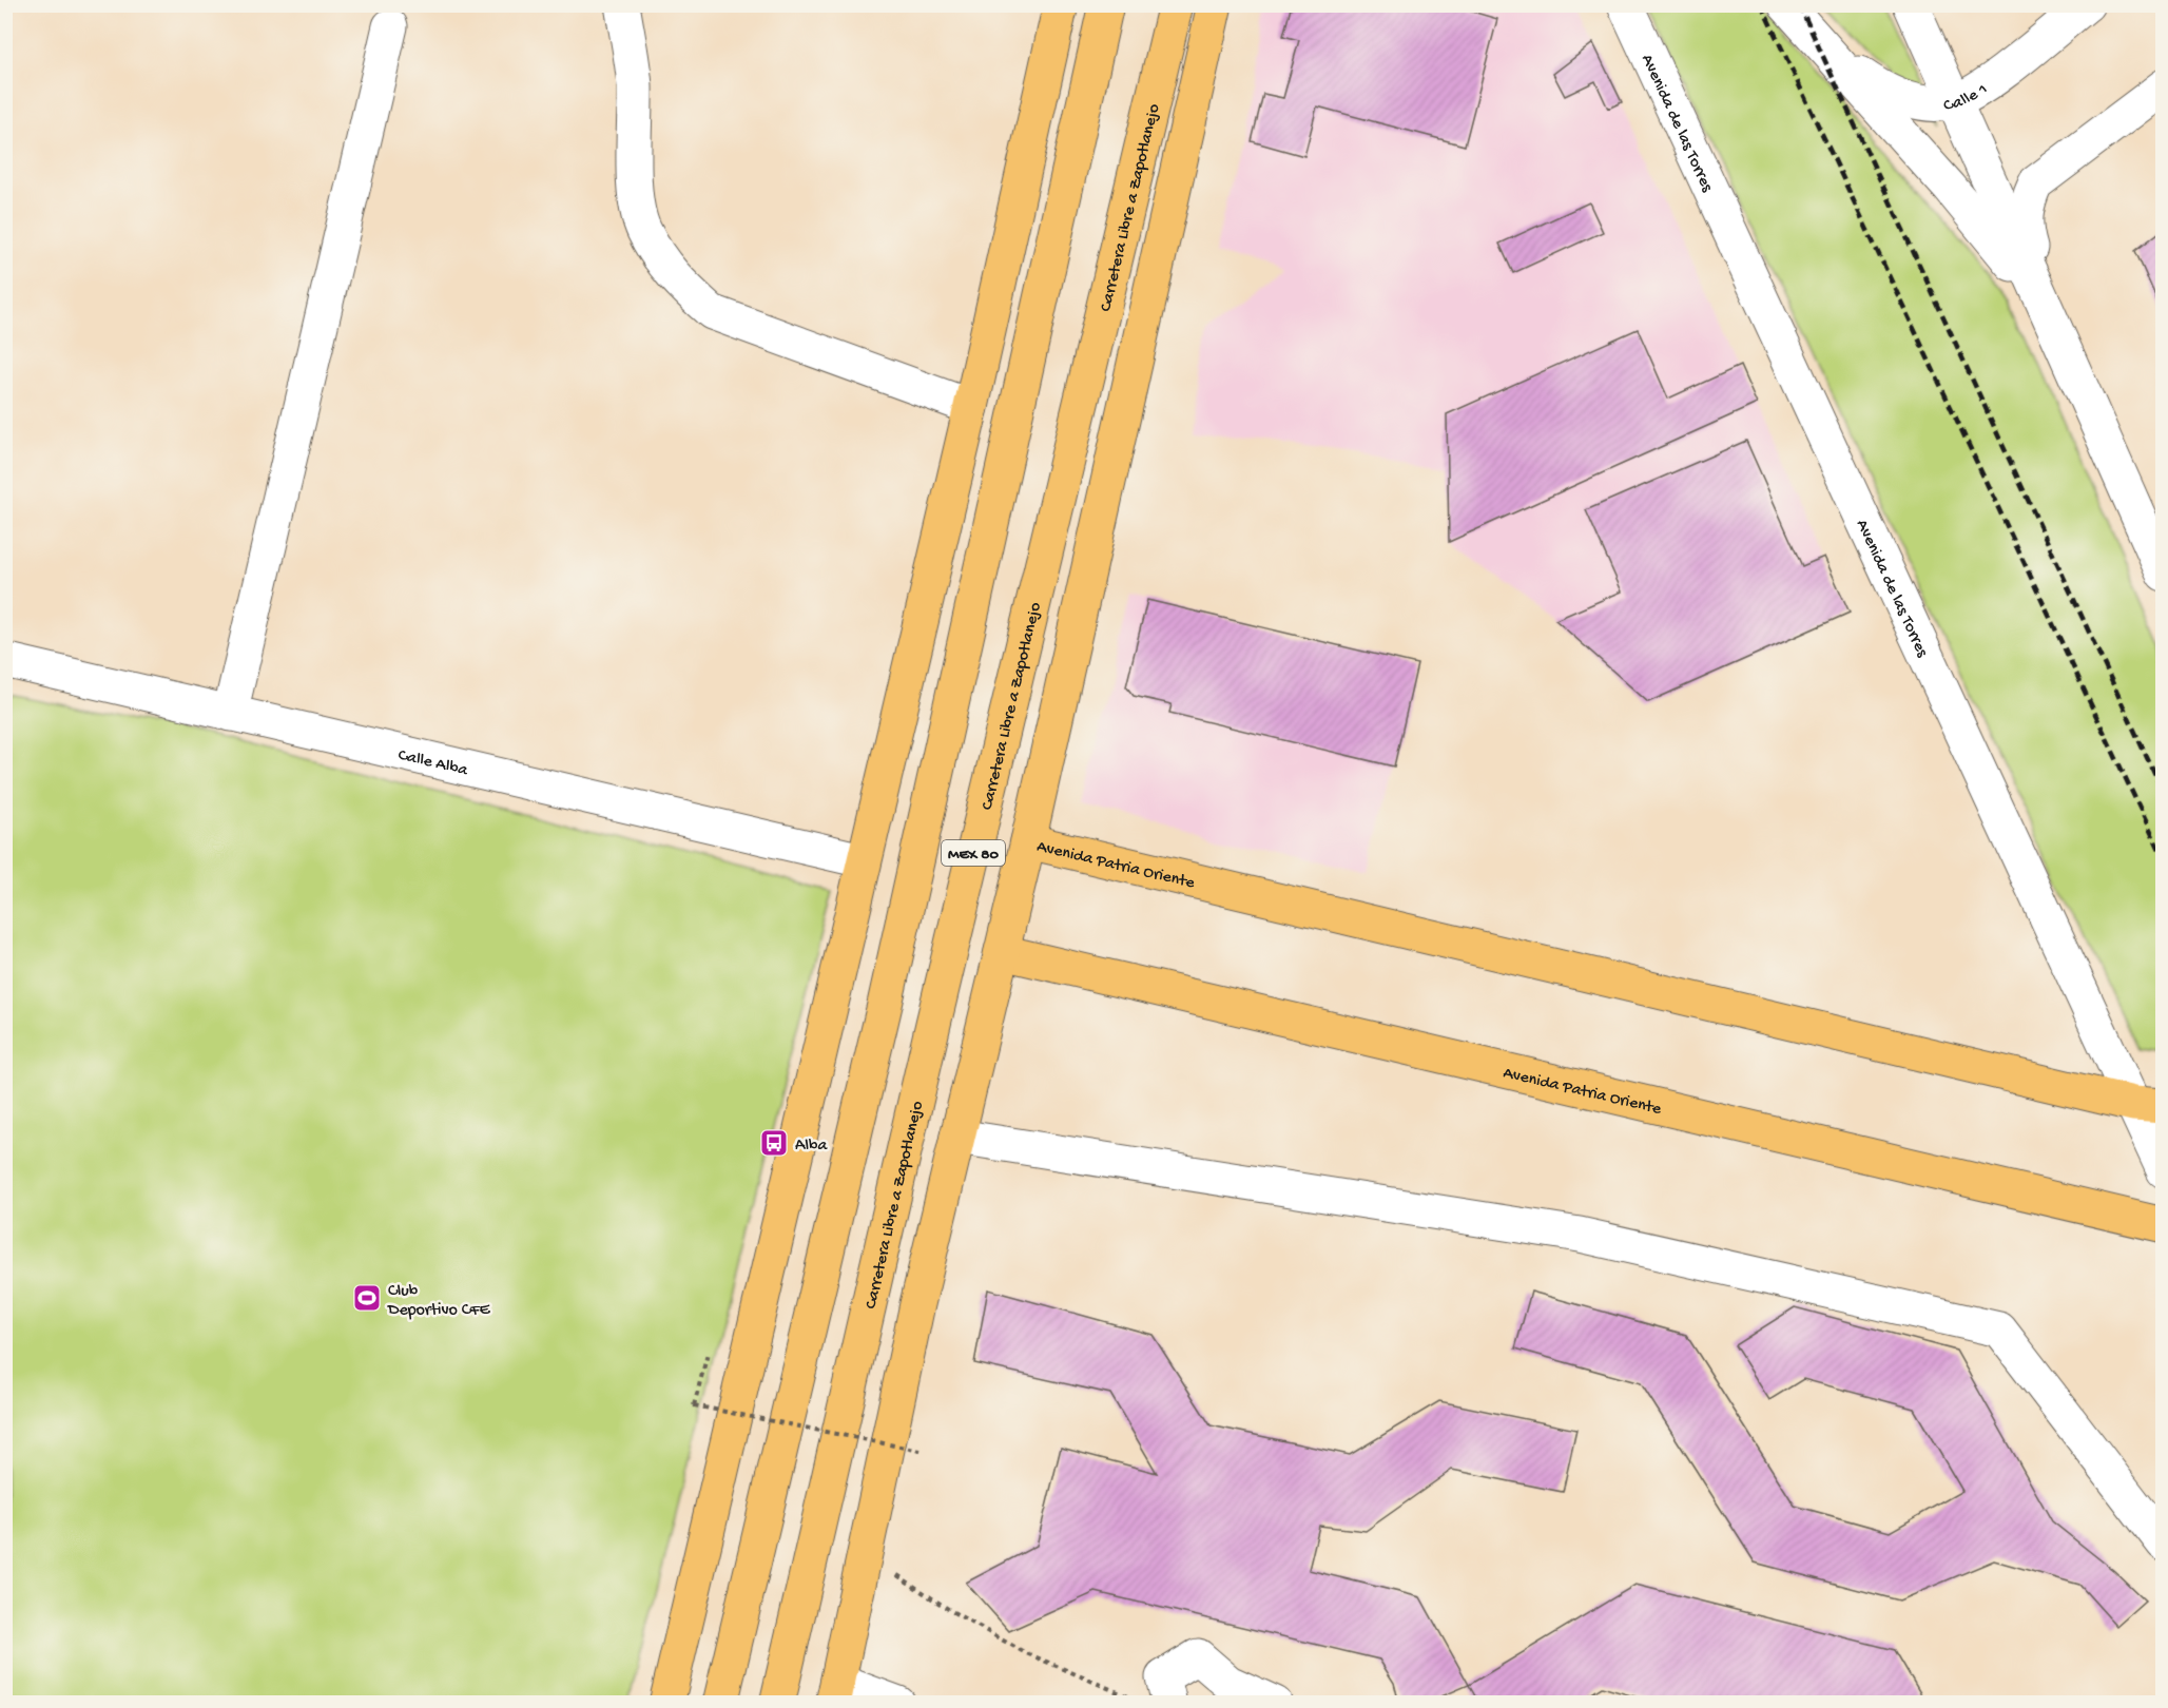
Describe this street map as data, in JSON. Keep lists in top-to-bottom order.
{
  "streets": {
    "main road": ["Carretera Libre a Zapotlanejo", "MEX 80", "Avenida Patria Oriente"],
    "street": ["Calle 1", "Avenida de las Torres", "Calle Alba"]
  },
  "crossings": [
    ["Avenida de las Torres", "Avenida Patria Oriente"]
  ],
  "places": {
    "bus stop": ["Alba"],
    "sports": ["Club Deportivo CFE"]
  }
}
